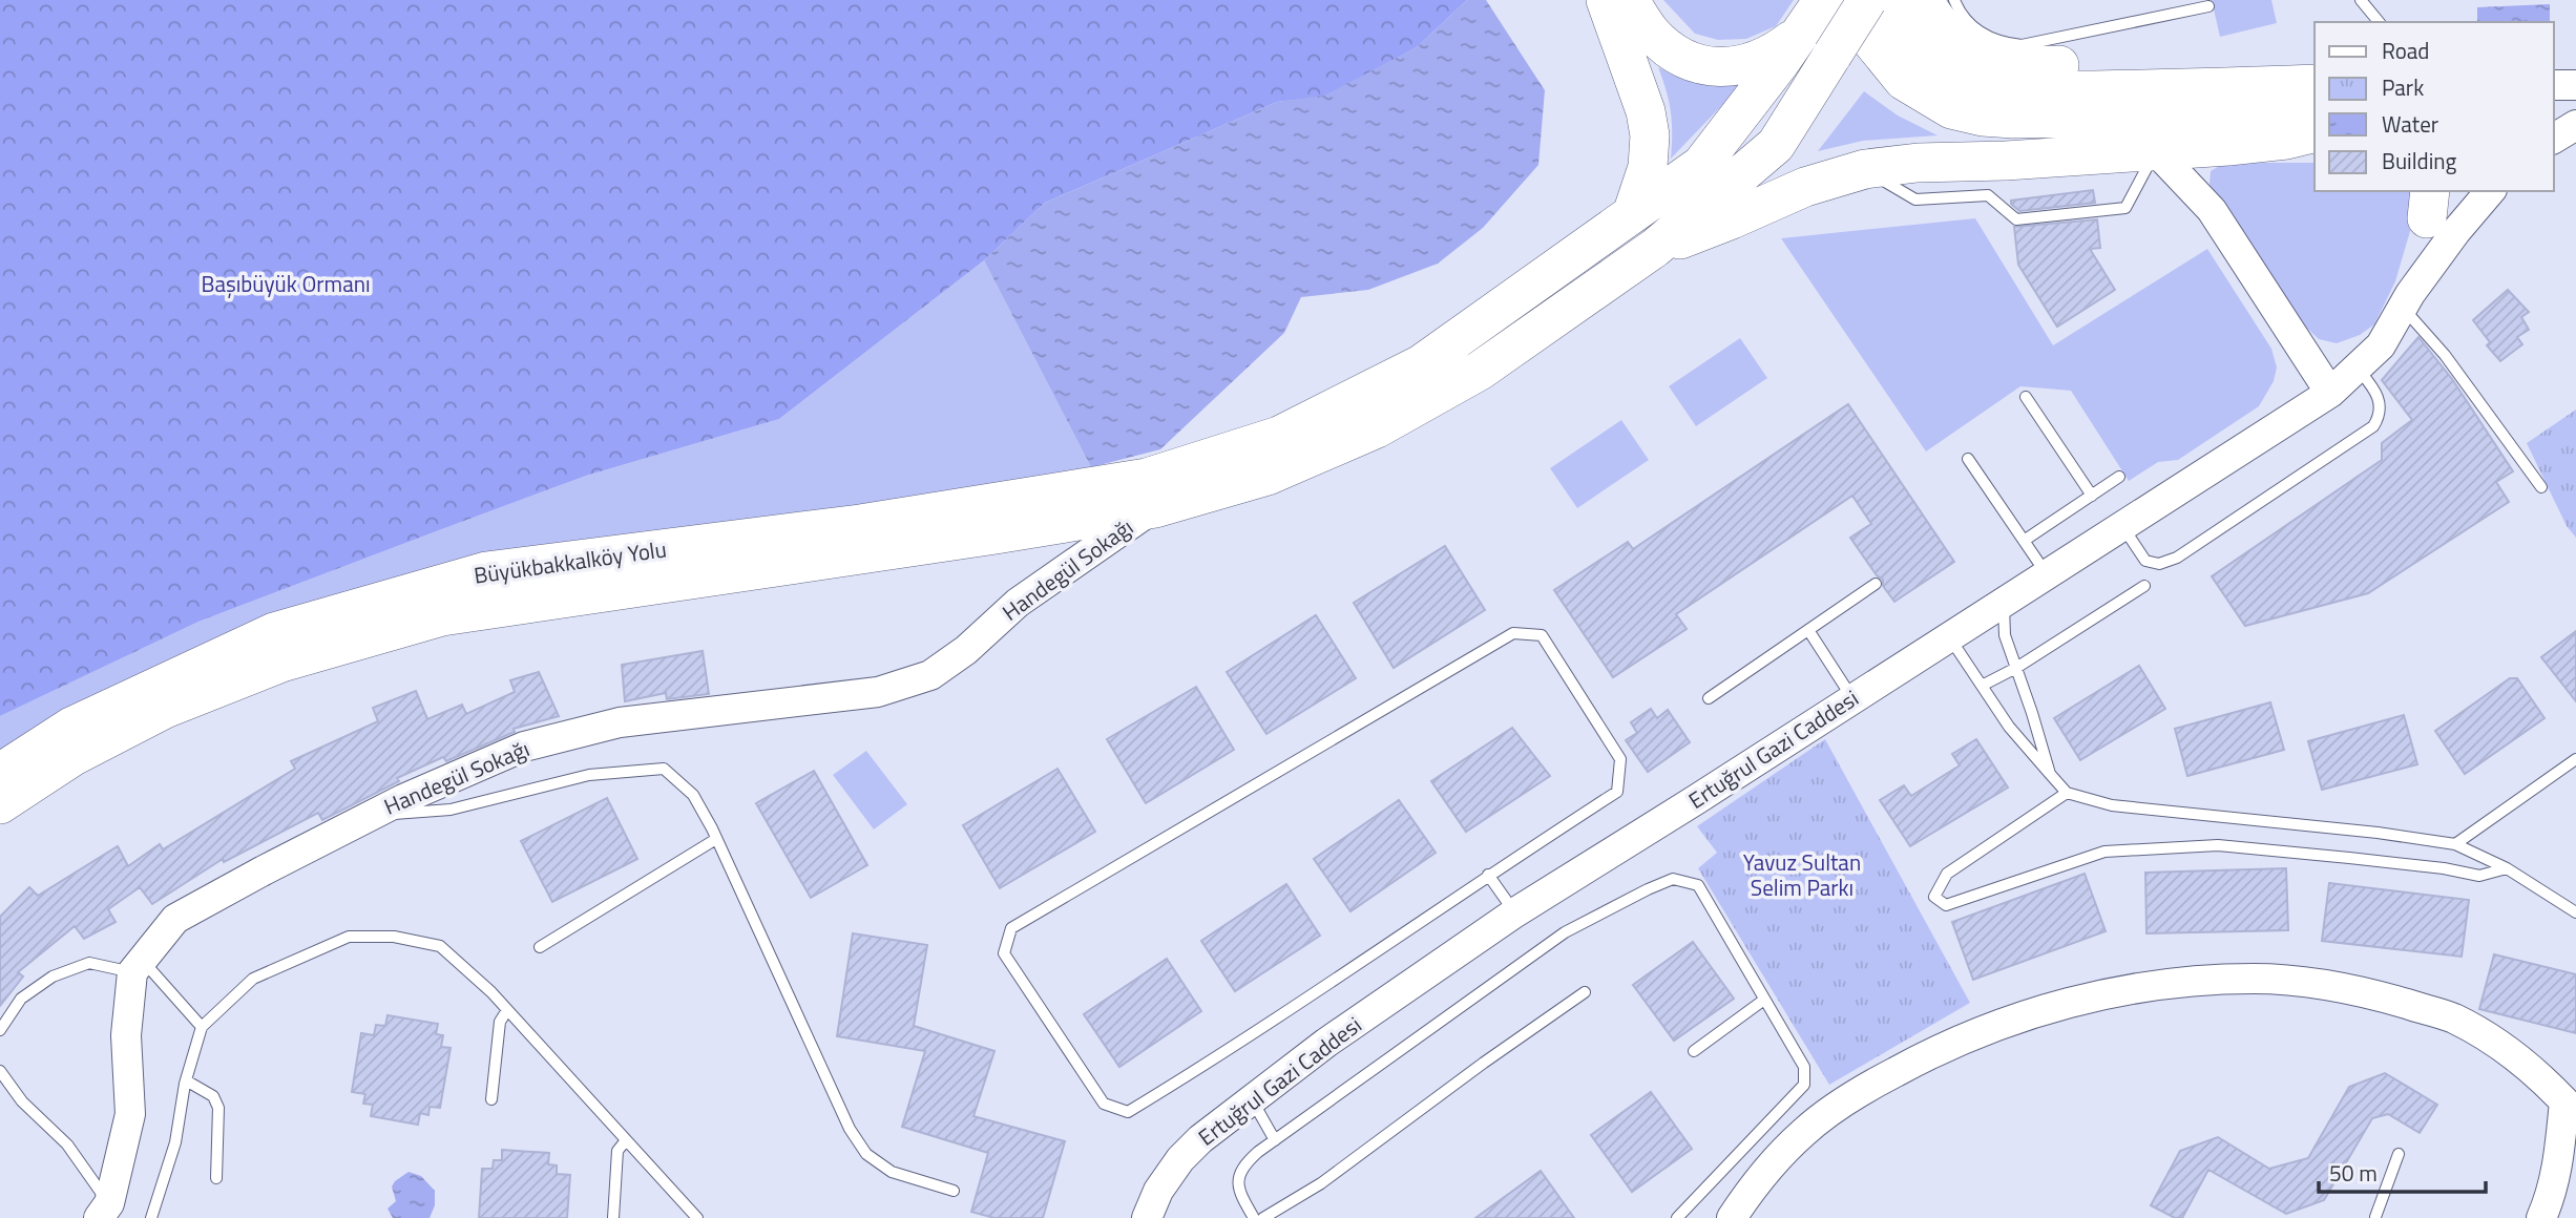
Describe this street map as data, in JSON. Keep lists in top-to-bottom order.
{
  "streets": {
    "highway": ["Büyükbakkalköy Yolu"],
    "street": ["Handegül Sokağı", "Ertuğrul Gazi Caddesi"]
  },
  "crossings": [
    ["Büyükbakkalköy Yolu", "Handegül Sokağı"]
  ],
  "parks": ["Başıbüyük Ormanı", "Yavuz Sultan Selim Parkı"],
  "legend": [
    "Road",
    "Park",
    "Water",
    "Building"
  ],
  "scale_bar": "50 m"
}
